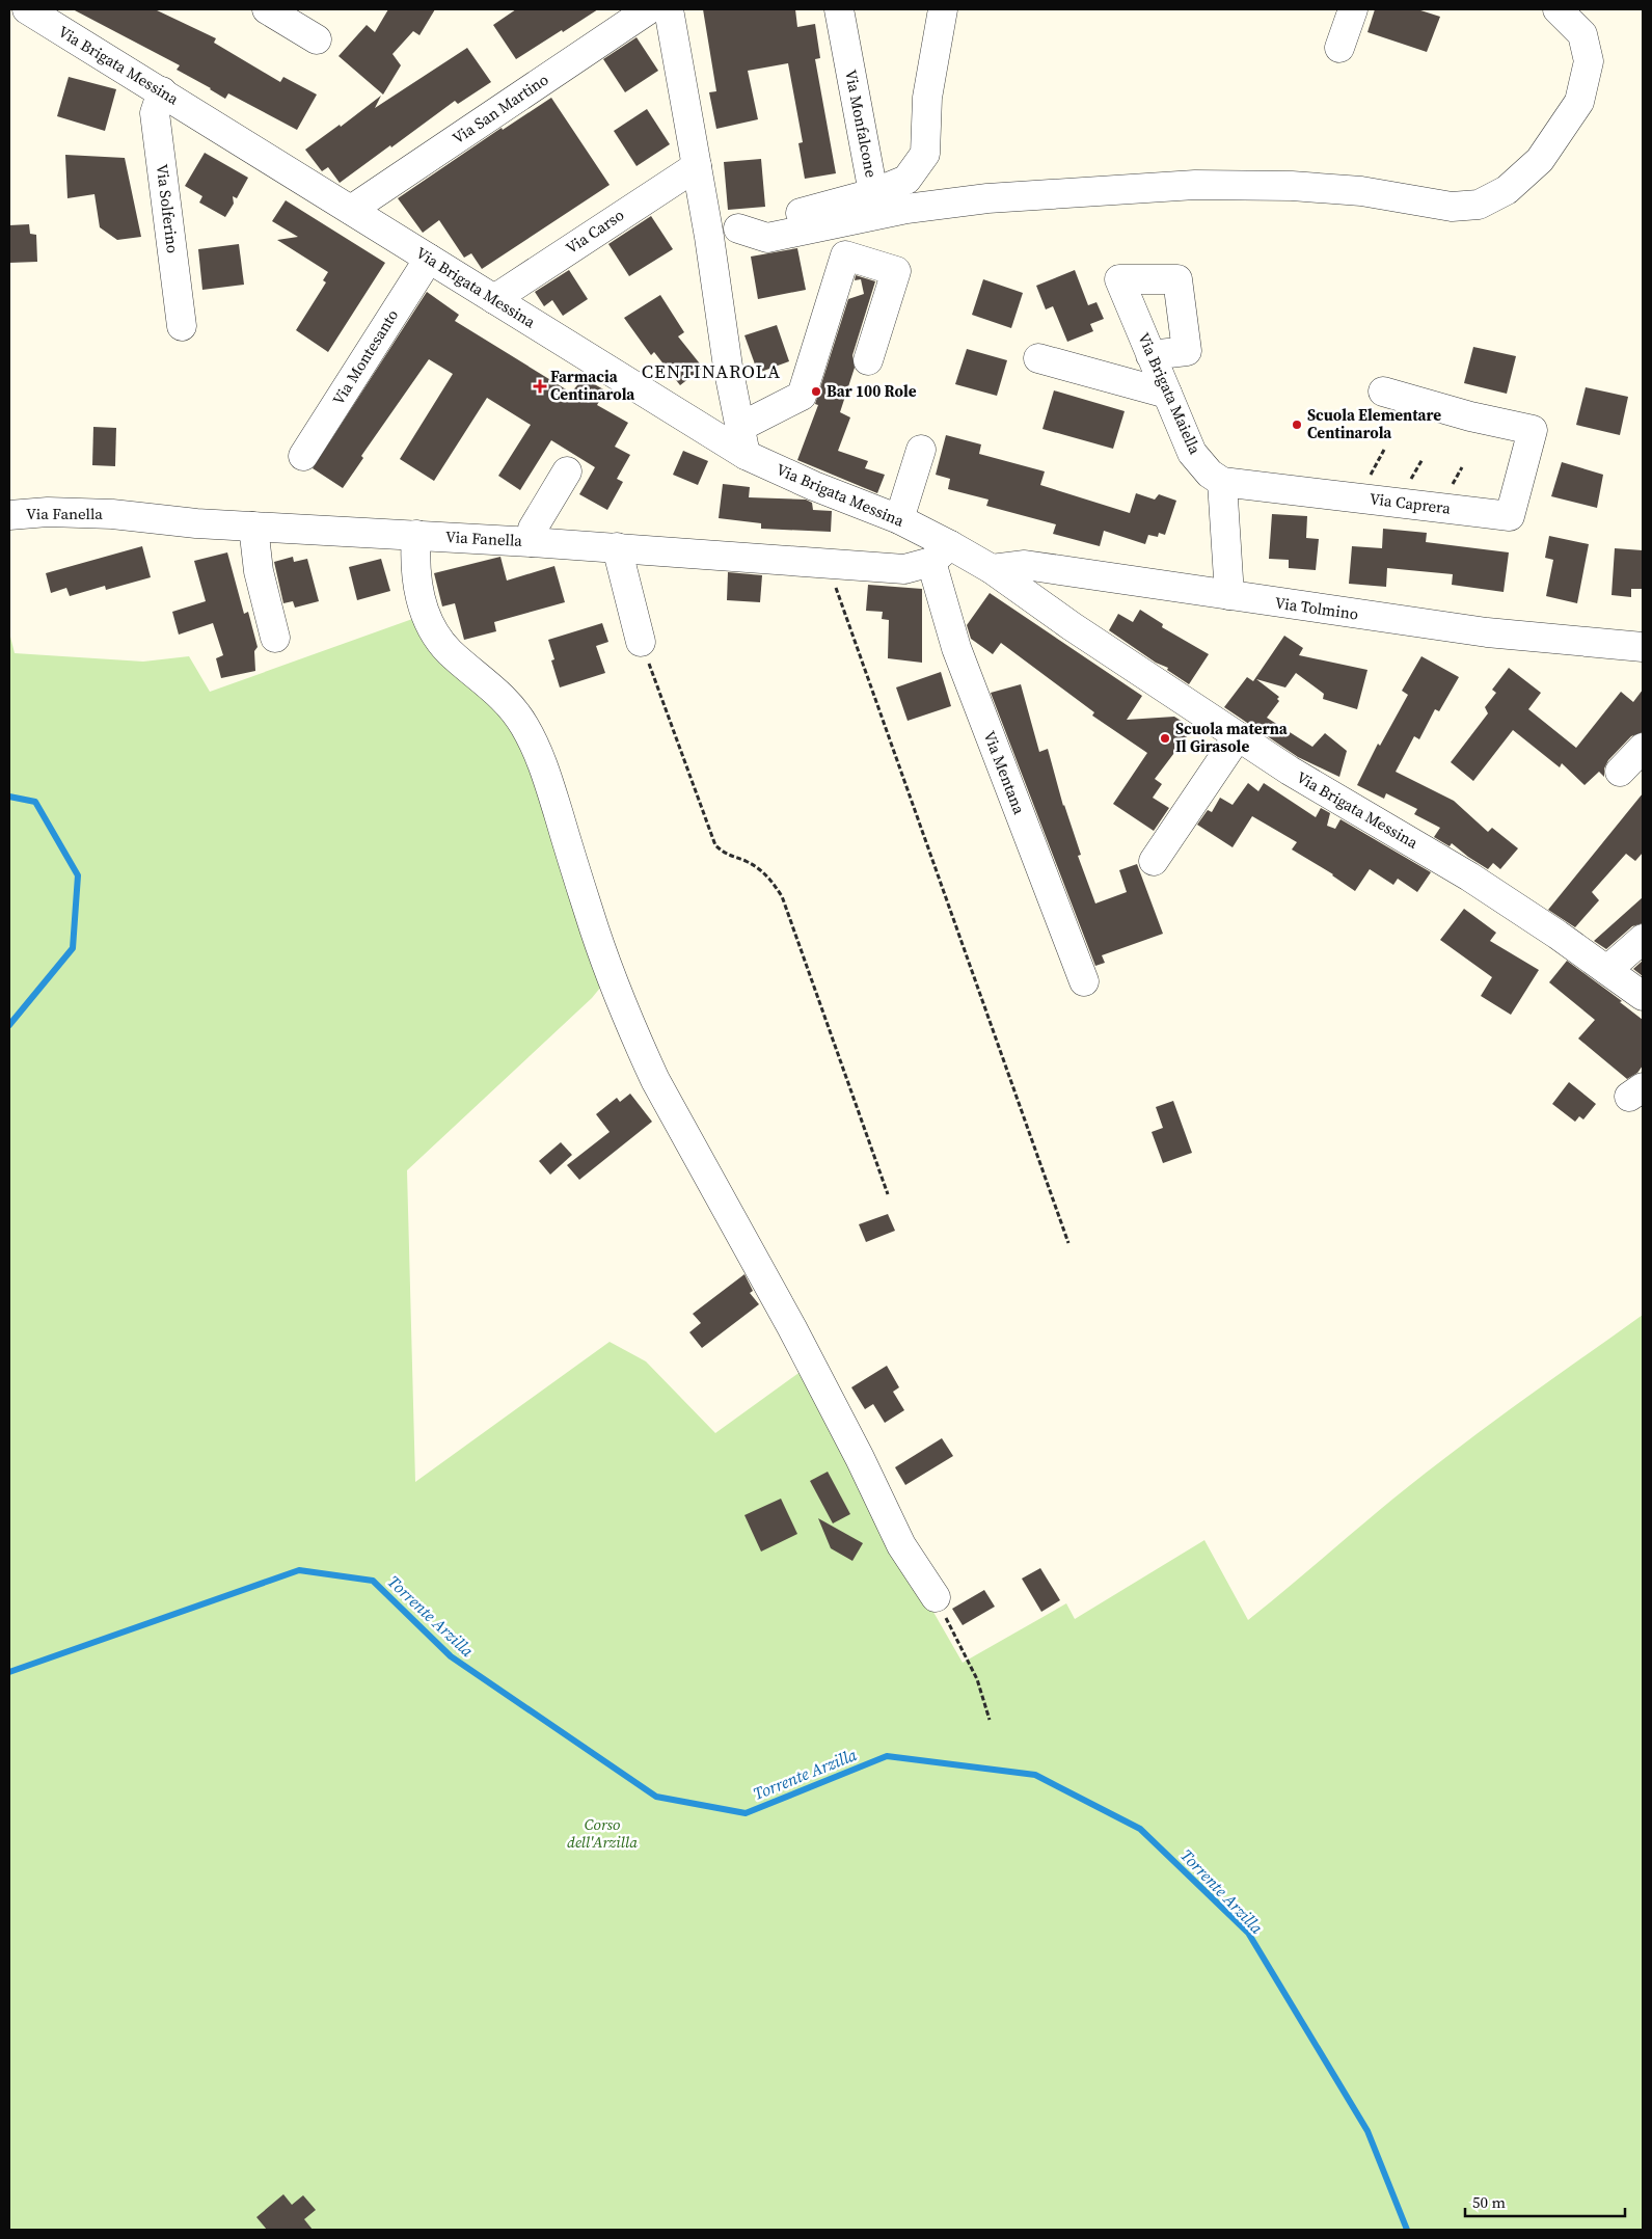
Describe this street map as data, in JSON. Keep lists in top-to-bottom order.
{
  "streets": {
    "street": [
      "Via Brigata Messina",
      "Via San Martino",
      "Via Monfalcone",
      "Via Solferino",
      "Via Carso",
      "Via Montesanto",
      "Via Brigata Maiella",
      "Via Caprera",
      "Via Fanella",
      "Via Tolmino",
      "Via Mentana"
    ]
  },
  "crossings": [
    ["Via Brigata Messina", "Via San Martino"],
    ["Via Brigata Messina", "Via Solferino"],
    ["Via Brigata Messina", "Via Carso"],
    ["Via Brigata Messina", "Via Montesanto"],
    ["Via Brigata Messina", "Via Fanella"],
    ["Via Brigata Messina", "Via Tolmino"],
    ["Via Brigata Messina", "Via Mentana"],
    ["Via Brigata Maiella", "Via Caprera"],
    ["Via Fanella", "Via Mentana"]
  ],
  "districts": ["CENTINAROLA"],
  "water": ["Torrente Arzilla"],
  "parks": ["Corso dell'Arzilla"],
  "places": {
    "health": ["Farmacia Centinarola"],
    "other": ["Bar 100 Role", "Scuola Elementare Centinarola", "Scuola materna Il Girasole"]
  },
  "scale_bar": "50 m"
}
